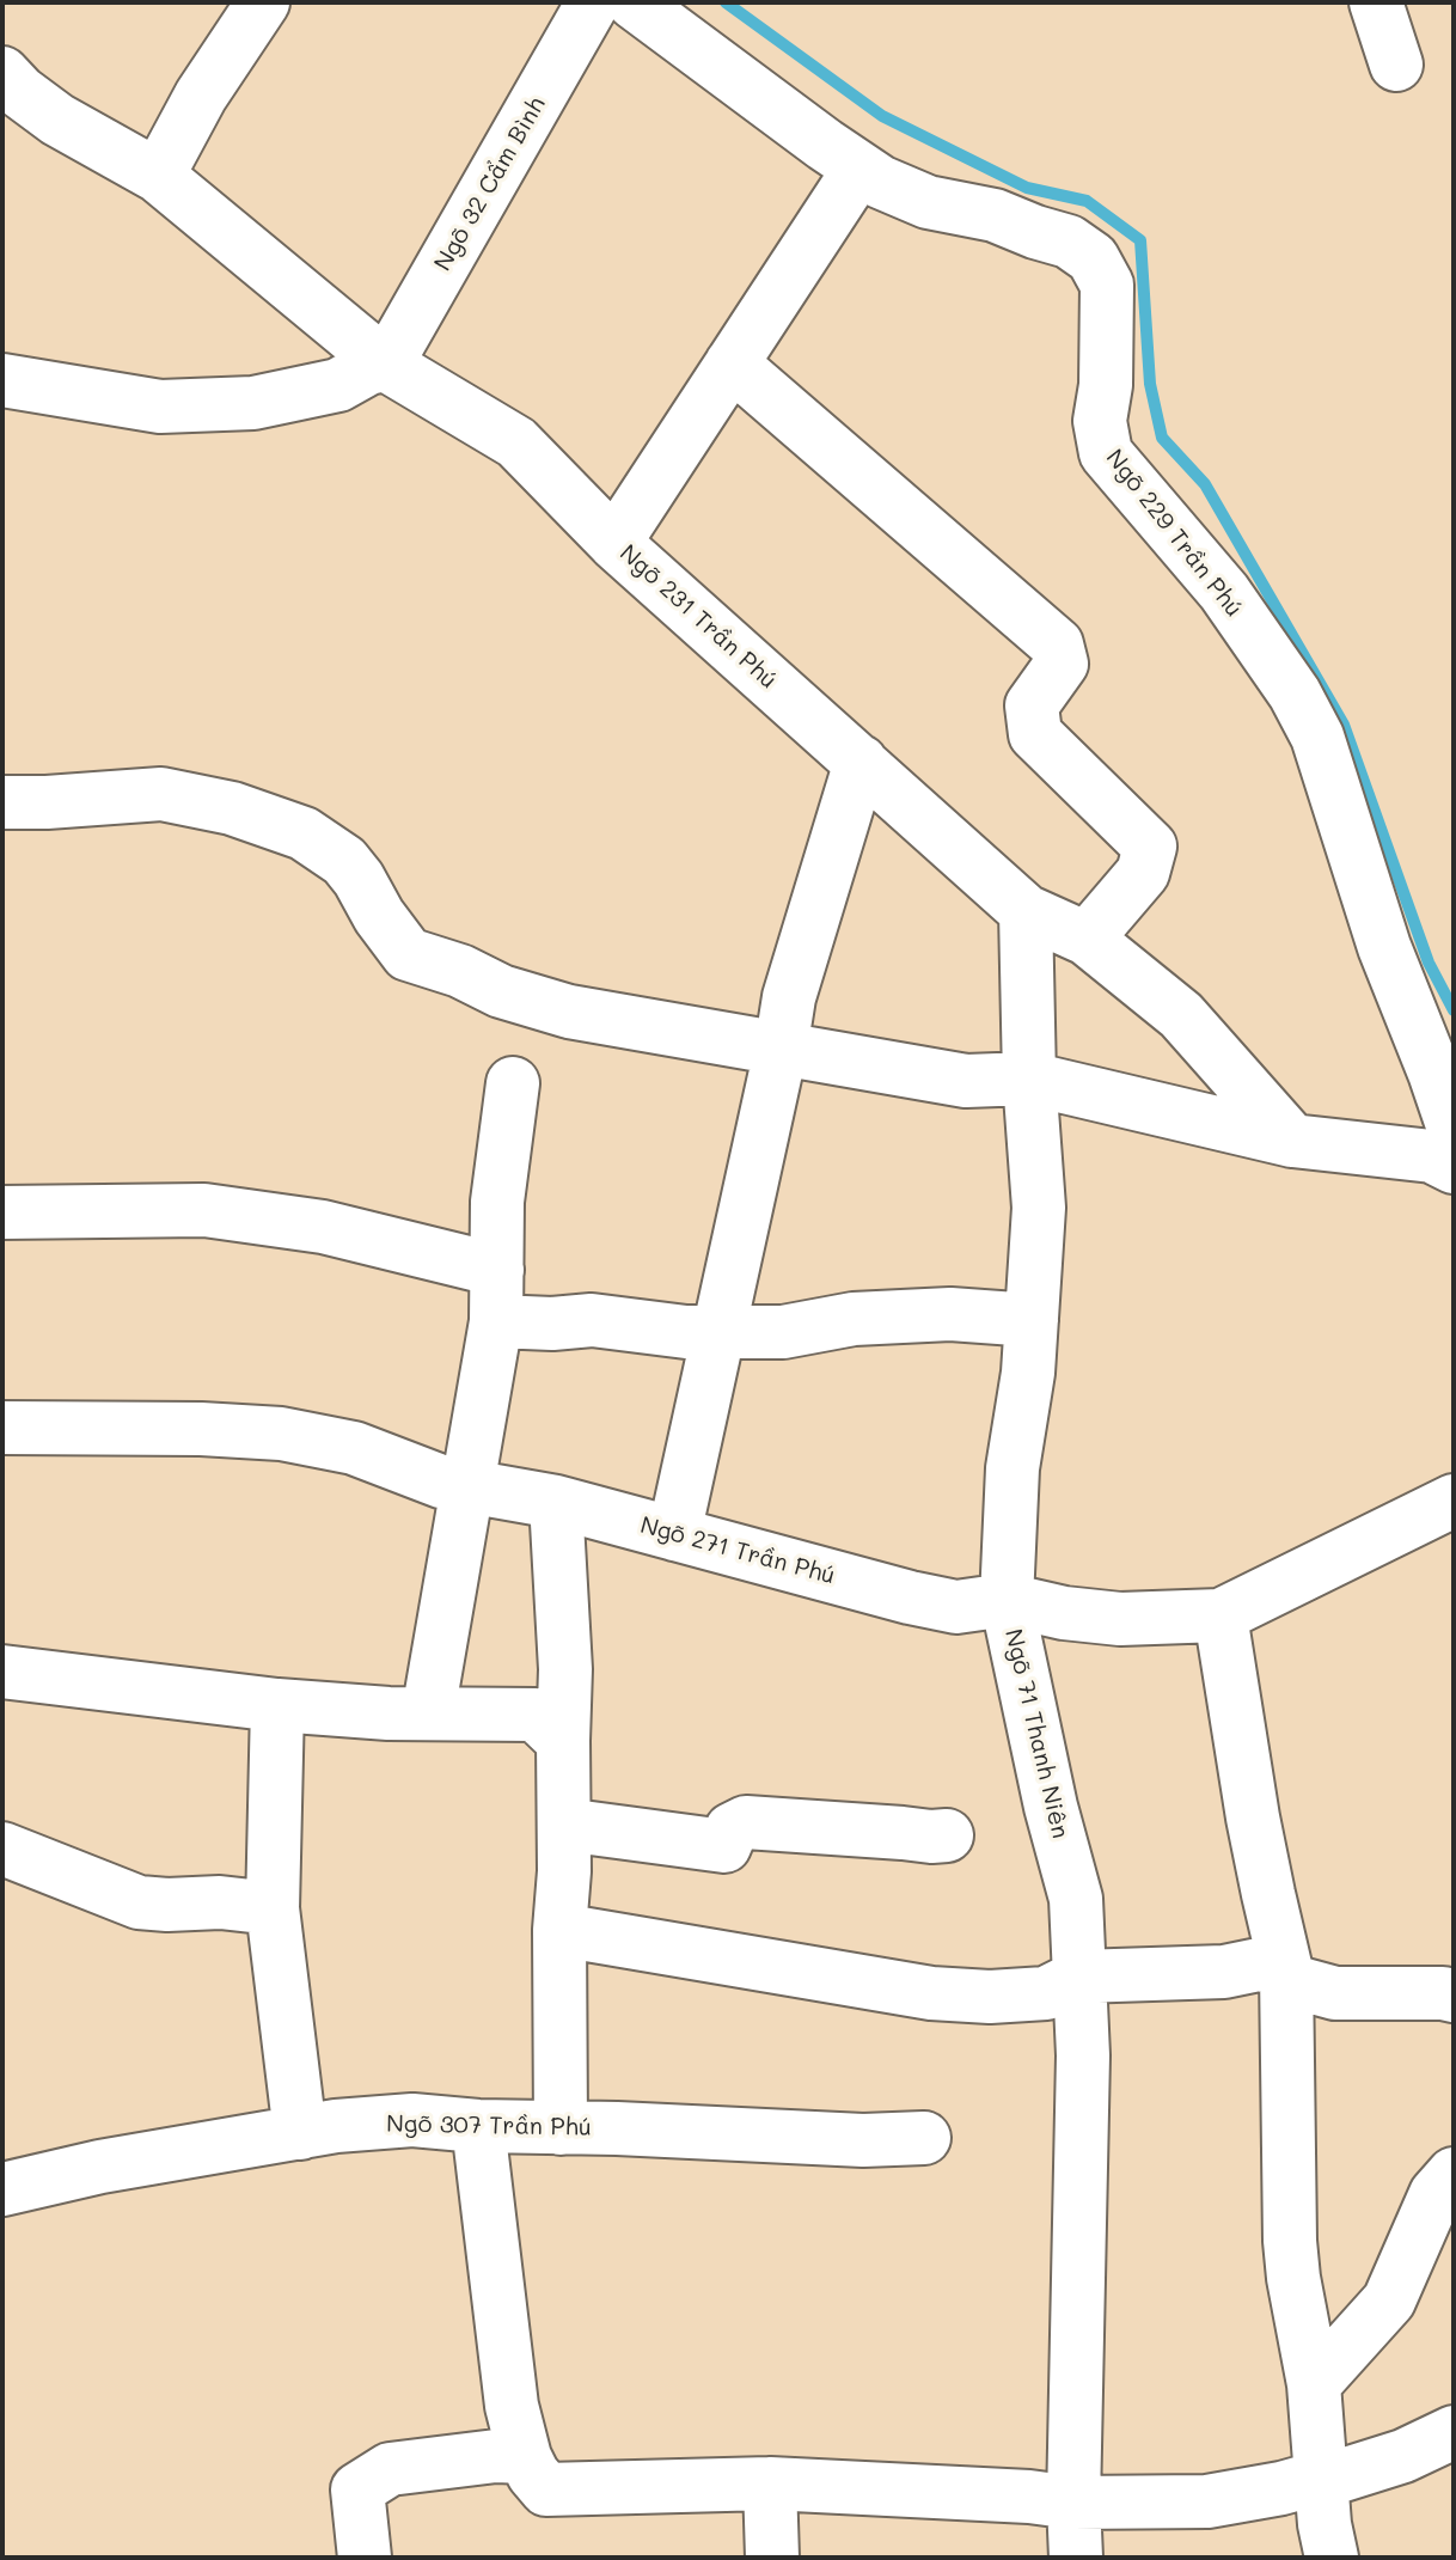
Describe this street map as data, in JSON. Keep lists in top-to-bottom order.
{
  "streets": {
    "street": [
      "Ngõ 32 Cẩm Bình",
      "Ngõ 229 Trần Phú",
      "Ngõ 231 Trần Phú",
      "Ngõ 271 Trần Phú",
      "Ngõ 71 Thanh Niên",
      "Ngõ 307 Trần Phú"
    ]
  },
  "crossings": [
    ["Ngõ 32 Cẩm Bình", "Ngõ 231 Trần Phú"],
    ["Ngõ 231 Trần Phú", "Ngõ 71 Thanh Niên"],
    ["Ngõ 271 Trần Phú", "Ngõ 71 Thanh Niên"]
  ]
}
